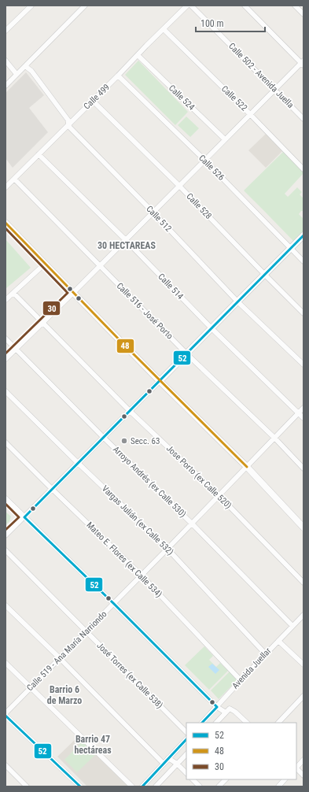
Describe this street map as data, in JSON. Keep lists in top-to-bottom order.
{
  "streets": {
    "street": [
      "Calle 502 - Avenida Juella",
      "Calle 499",
      "Calle 524",
      "Calle 522",
      "Calle 526",
      "Calle 528",
      "Calle 512",
      "Calle 514",
      "Calle 516 - José Porto",
      "Jose Porto (ex Calle 520)",
      "Arroyo Andrés (ex Calle 530)",
      "Vargas Julián (ex Calle 532)",
      "Mateo E. Flores (ex Calle 534)",
      "Calle 519 - Ana María Narriondo",
      "Avenida Juellar",
      "José Torres (ex Calle 538)"
    ]
  },
  "crossings": [
    ["Calle 499", "Calle 524"],
    ["Calle 499", "Calle 522"],
    ["Calle 499", "Calle 526"],
    ["Calle 499", "Calle 528"],
    ["Calle 499", "Calle 512"],
    ["Calle 499", "Calle 514"],
    ["Calle 499", "Calle 516 - José Porto"],
    ["Calle 514", "Calle 519 - Ana María Narriondo"],
    ["Calle 516 - José Porto", "Calle 519 - Ana María Narriondo"],
    ["Jose Porto (ex Calle 520)", "Calle 519 - Ana María Narriondo"],
    ["Arroyo Andrés (ex Calle 530)", "Calle 519 - Ana María Narriondo"],
    ["Arroyo Andrés (ex Calle 530)", "Avenida Juellar"],
    ["Vargas Julián (ex Calle 532)", "Calle 519 - Ana María Narriondo"],
    ["Vargas Julián (ex Calle 532)", "Avenida Juellar"],
    ["Mateo E. Flores (ex Calle 534)", "Calle 519 - Ana María Narriondo"],
    ["Mateo E. Flores (ex Calle 534)", "Avenida Juellar"],
    ["Calle 519 - Ana María Narriondo", "José Torres (ex Calle 538)"]
  ],
  "districts": ["30 HECTAREAS", "Barrio 6 de Marzo", "Barrio 47 hectáreas"],
  "places": ["Secc. 63"],
  "lines": ["transit line 48", "transit line 30", "transit line 52"],
  "legend": ["52", "48", "30"],
  "scale_bar": "100 m"
}
